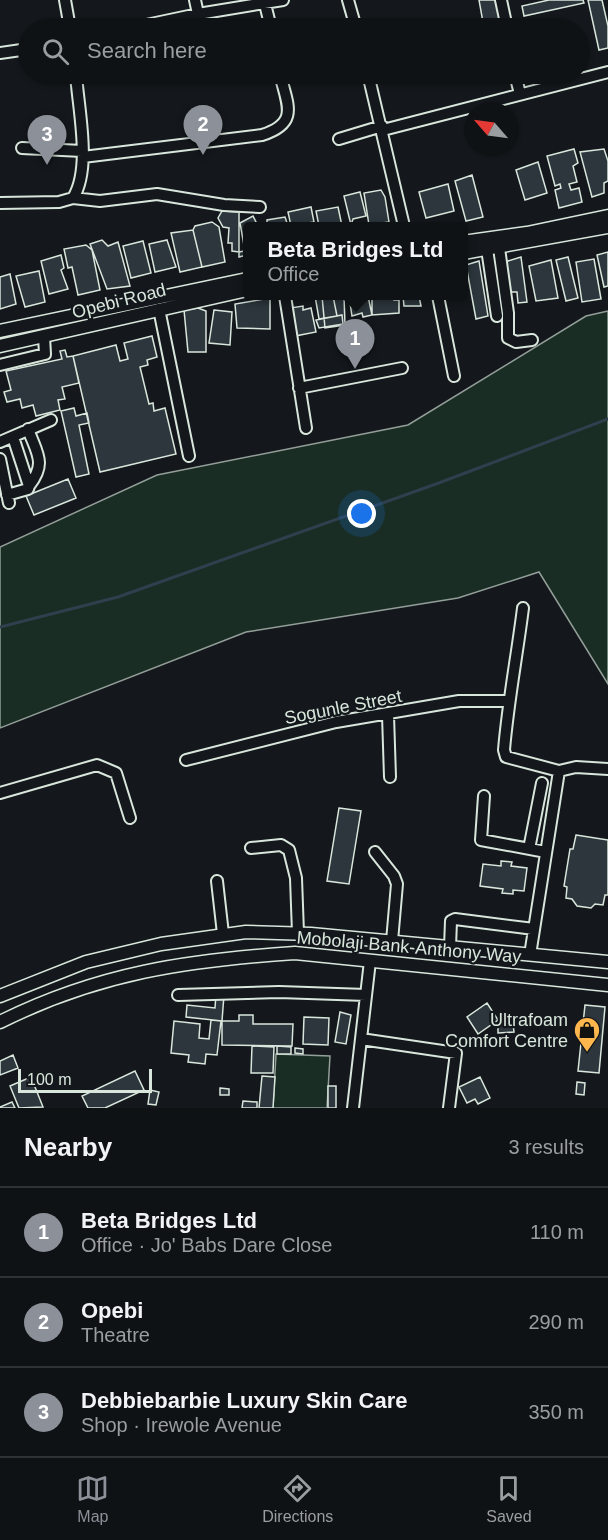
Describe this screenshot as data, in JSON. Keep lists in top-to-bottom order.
{
  "streets": {
    "main road": ["Opebi Road", "Mobolaji Bank-Anthony Way"],
    "street": ["Sogunle Street"]
  },
  "places": {
    "shop": ["Ultrafoam Comfort Centre"]
  },
  "scale_bar": "100 m",
  "north": "top left",
  "page": {
    "search": "Search here",
    "pins": ["2", "3", "1"],
    "popup": ["Beta Bridges Ltd", "Office"],
    "scale": "100 m",
    "heading": ["Nearby", "3 results"],
    "list": [
      {
        "mark": "1",
        "name": "Beta Bridges Ltd",
        "note": "Office · Jo' Babs Dare Close",
        "value": "110 m"
      },
      {
        "mark": "2",
        "name": "Opebi",
        "note": "Theatre",
        "value": "290 m"
      },
      {
        "mark": "3",
        "name": "Debbiebarbie Luxury Skin Care",
        "note": "Shop · Irewole Avenue",
        "value": "350 m"
      }
    ],
    "nav": ["Map", "Directions", "Saved"]
  }
}
